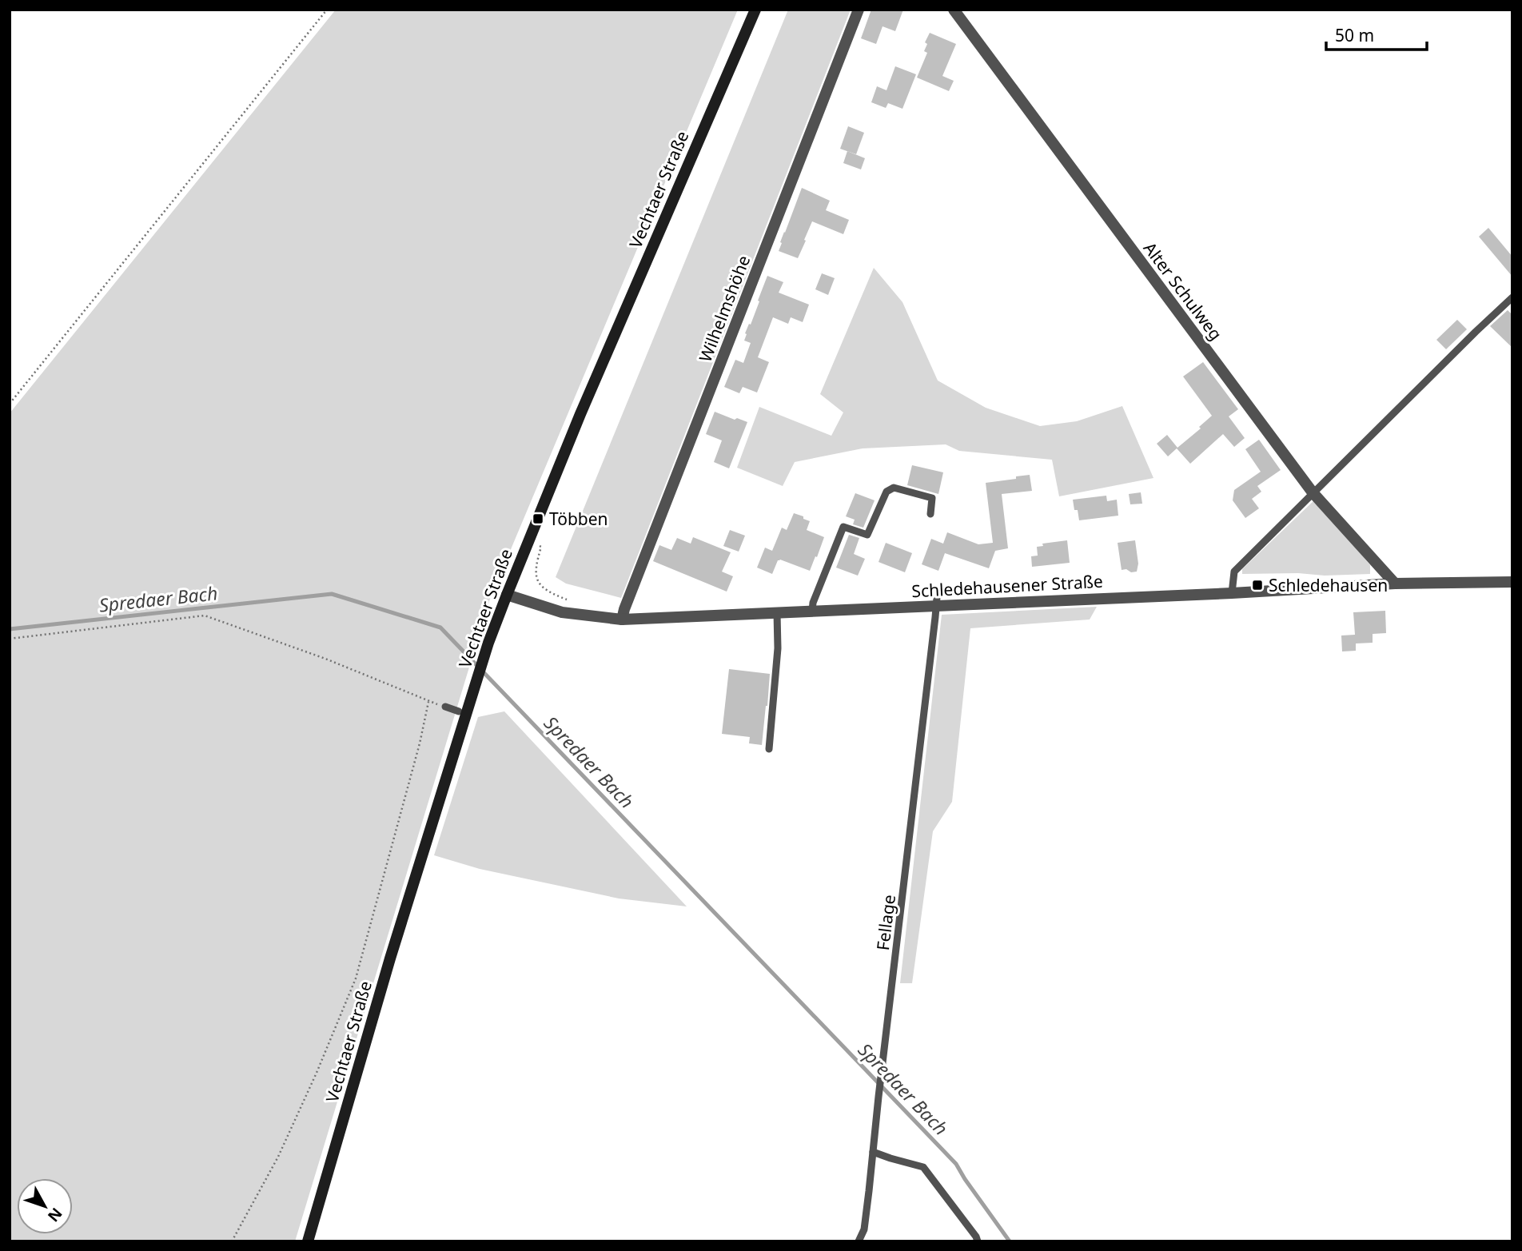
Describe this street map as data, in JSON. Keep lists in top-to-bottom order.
{
  "streets": {
    "main road": ["Vechtaer Straße"],
    "street": ["Alter Schulweg", "Wilhelmshöhe", "Schledehausener Straße"],
    "lane": ["Fellage"]
  },
  "crossings": [
    ["Vechtaer Straße", "Schledehausener Straße"],
    ["Alter Schulweg", "Schledehausener Straße"],
    ["Wilhelmshöhe", "Schledehausener Straße"],
    ["Schledehausener Straße", "Fellage"]
  ],
  "water": ["Spredaer Bach"],
  "places": {
    "transit": ["Többen", "Schledehausen"]
  },
  "scale_bar": "50 m",
  "north": "bottom right"
}
